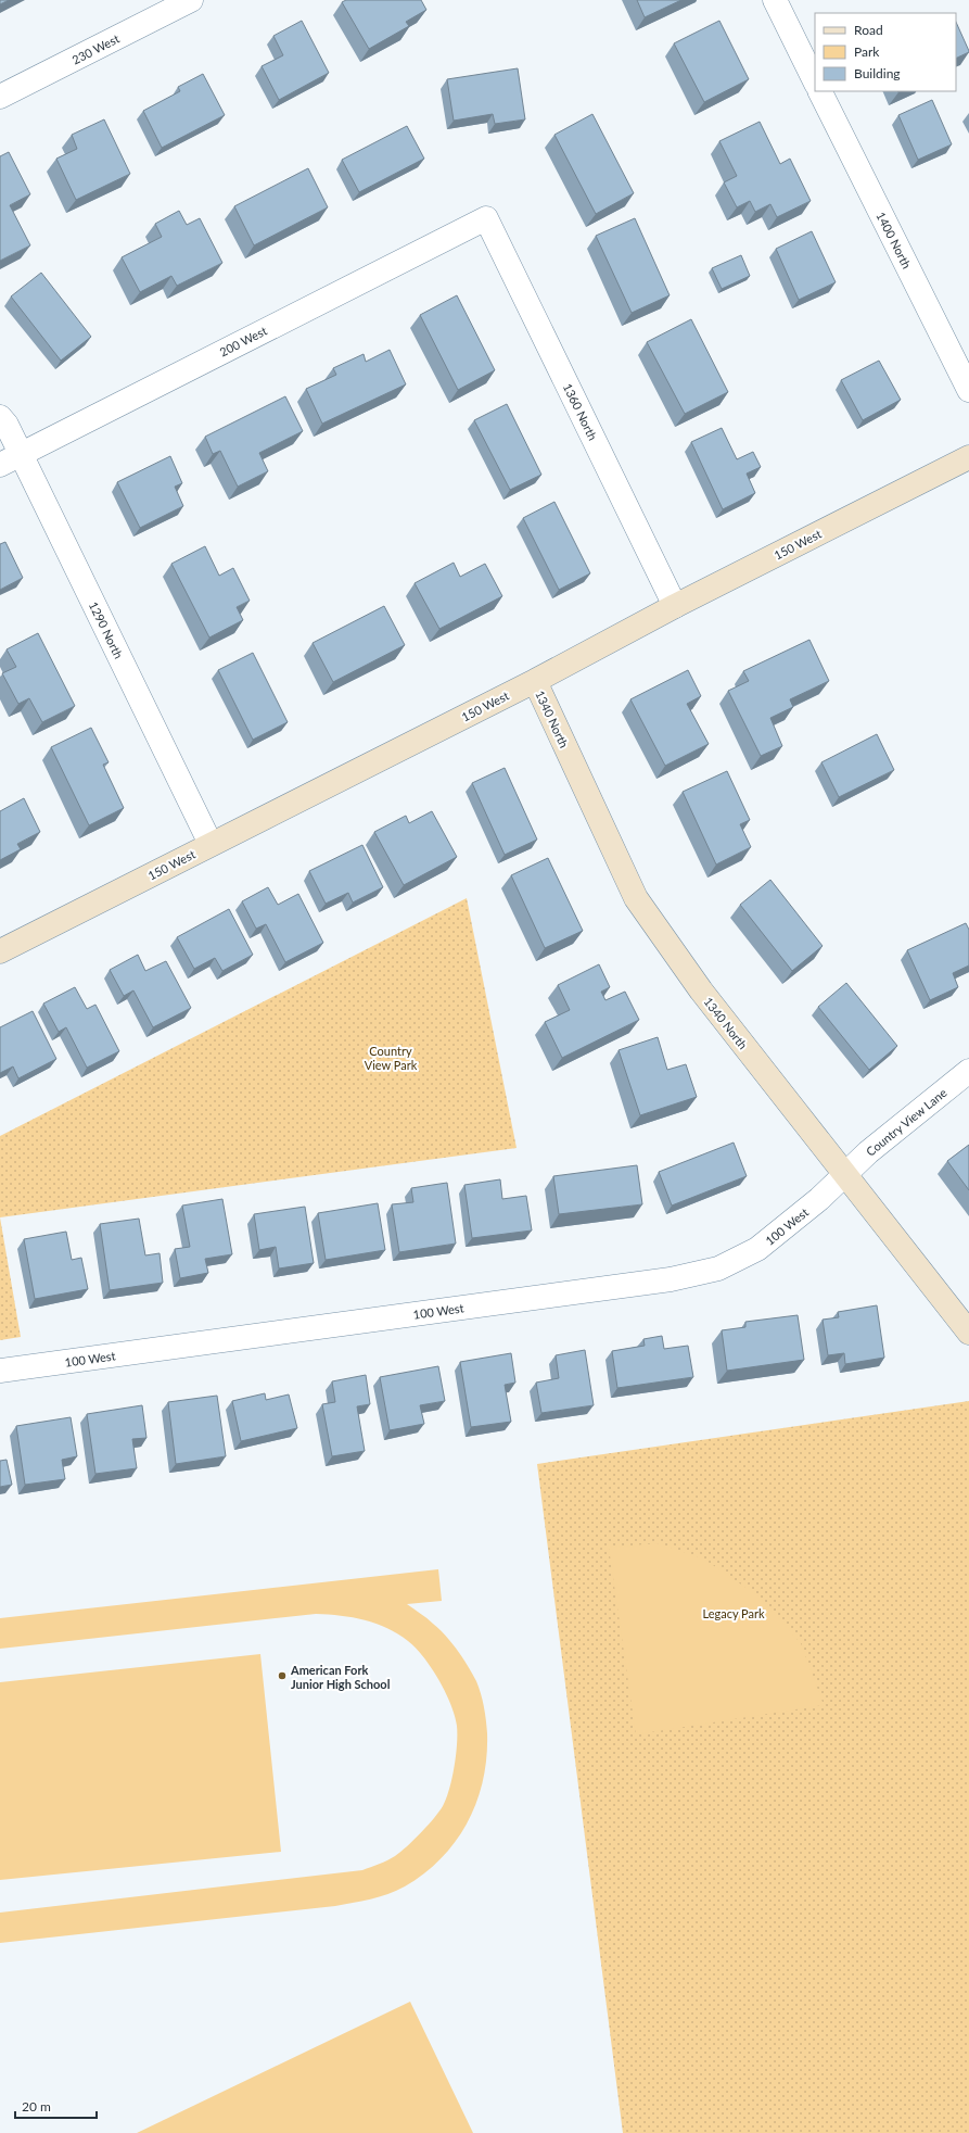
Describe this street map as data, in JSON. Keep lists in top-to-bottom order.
{
  "streets": {
    "street": [
      "230 West",
      "1400 North",
      "200 West",
      "1360 North",
      "150 West",
      "1290 North",
      "1340 North",
      "Country View Lane",
      "100 West"
    ]
  },
  "crossings": [
    ["200 West", "1360 North"],
    ["200 West", "1290 North"],
    ["1360 North", "150 West"],
    ["150 West", "1290 North"],
    ["150 West", "1340 North"],
    ["1340 North", "Country View Lane"],
    ["1340 North", "100 West"],
    ["Country View Lane", "100 West"]
  ],
  "parks": ["Country View Park", "Legacy Park"],
  "places": ["American Fork Junior High School"],
  "legend": ["Road", "Park", "Building"],
  "scale_bar": "20 m"
}
